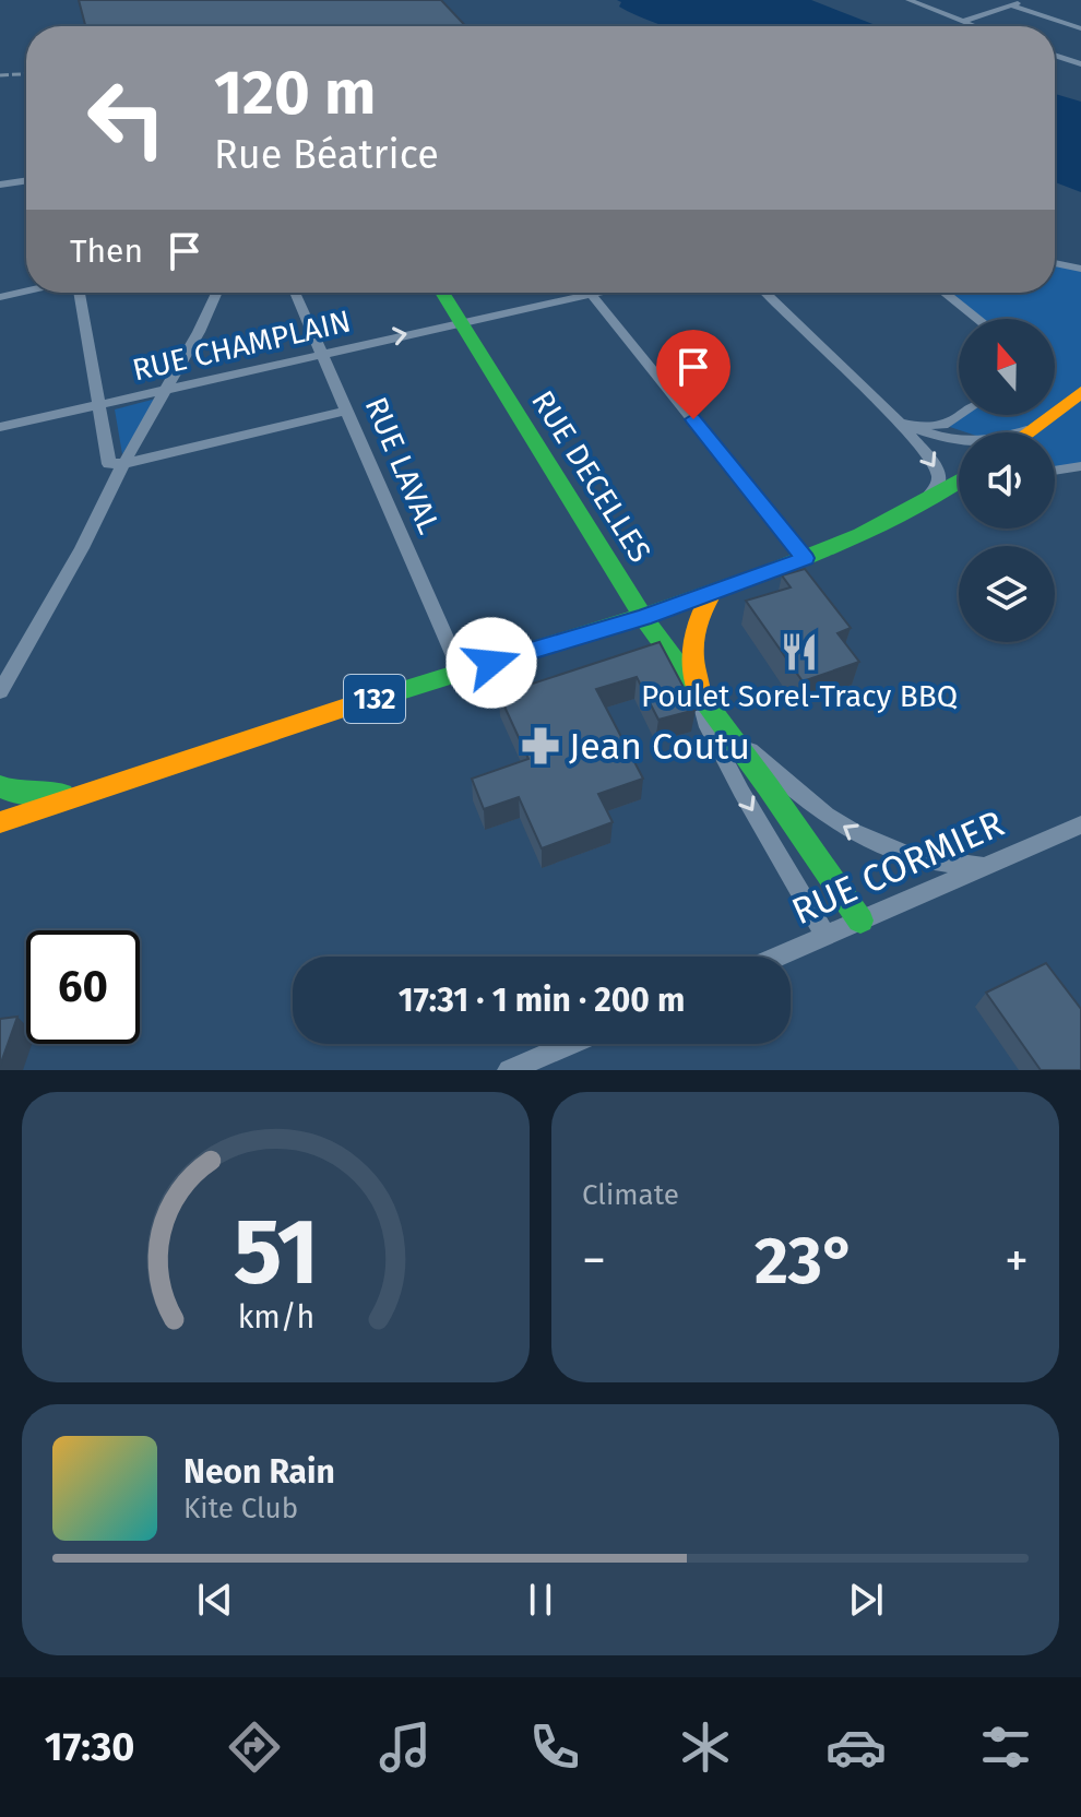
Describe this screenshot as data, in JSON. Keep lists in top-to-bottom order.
{
  "streets": {
    "main road": ["RUE DECELLES", "132"],
    "street": ["RUE CHAMPLAIN", "RUE LAVAL", "RUE CORMIER"]
  },
  "crossings": [
    ["RUE CHAMPLAIN", "RUE LAVAL"],
    ["RUE CHAMPLAIN", "RUE DECELLES"],
    ["RUE LAVAL", "132"],
    ["RUE DECELLES", "132"],
    ["RUE DECELLES", "RUE CORMIER"]
  ],
  "places": {
    "restaurant": ["Poulet Sorel-Tracy BBQ"],
    "pharmacy": ["Jean Coutu"]
  },
  "north": "top",
  "page": {
    "turn": ["120 m", "Rue Béatrice"],
    "then": "Then",
    "limit": "60",
    "trip": "17:31 · 1 min · 200 m",
    "tile": "Climate",
    "heat": ["−", "23°", "+"],
    "song": ["Neon Rain", "Kite Club"],
    "tabs": "17:30",
    "gauge": ["51", "km/h"]
  }
}
